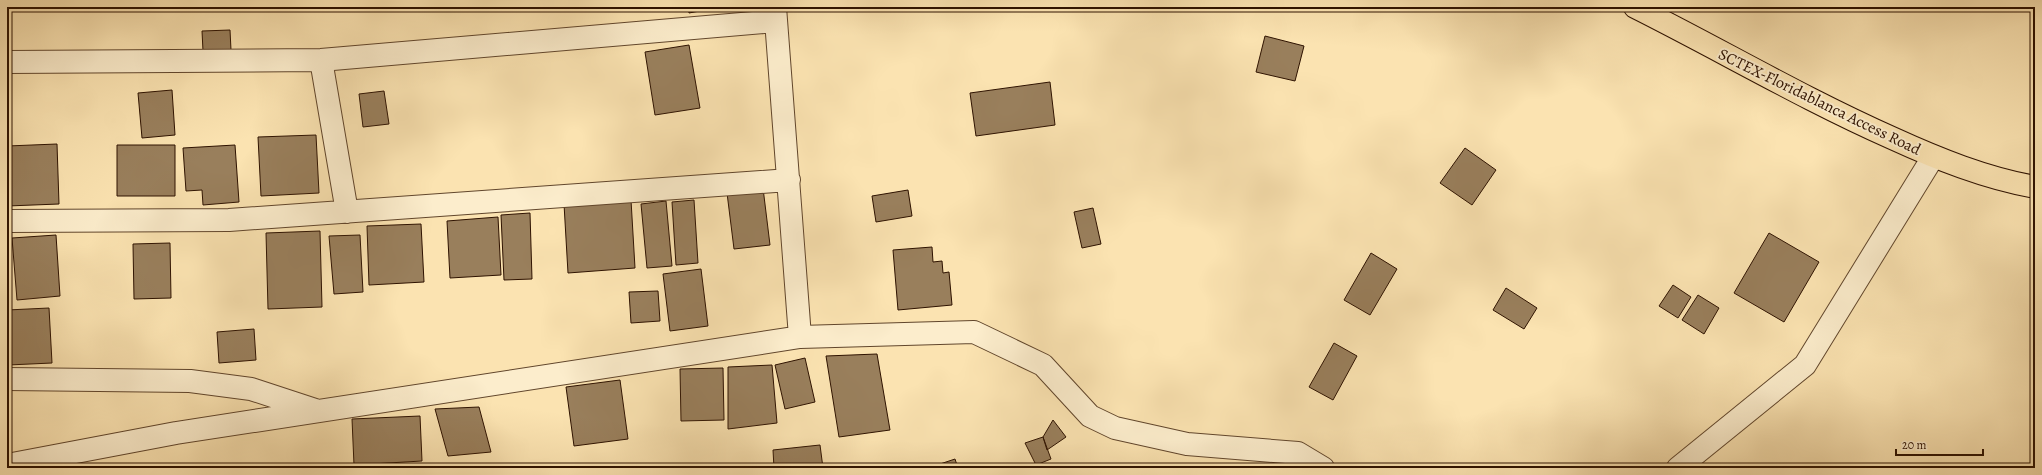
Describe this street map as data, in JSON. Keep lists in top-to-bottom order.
{
  "streets": {
    "main road": ["SCTEX-Floridablanca Access Road"]
  },
  "scale_bar": "20 m"
}
